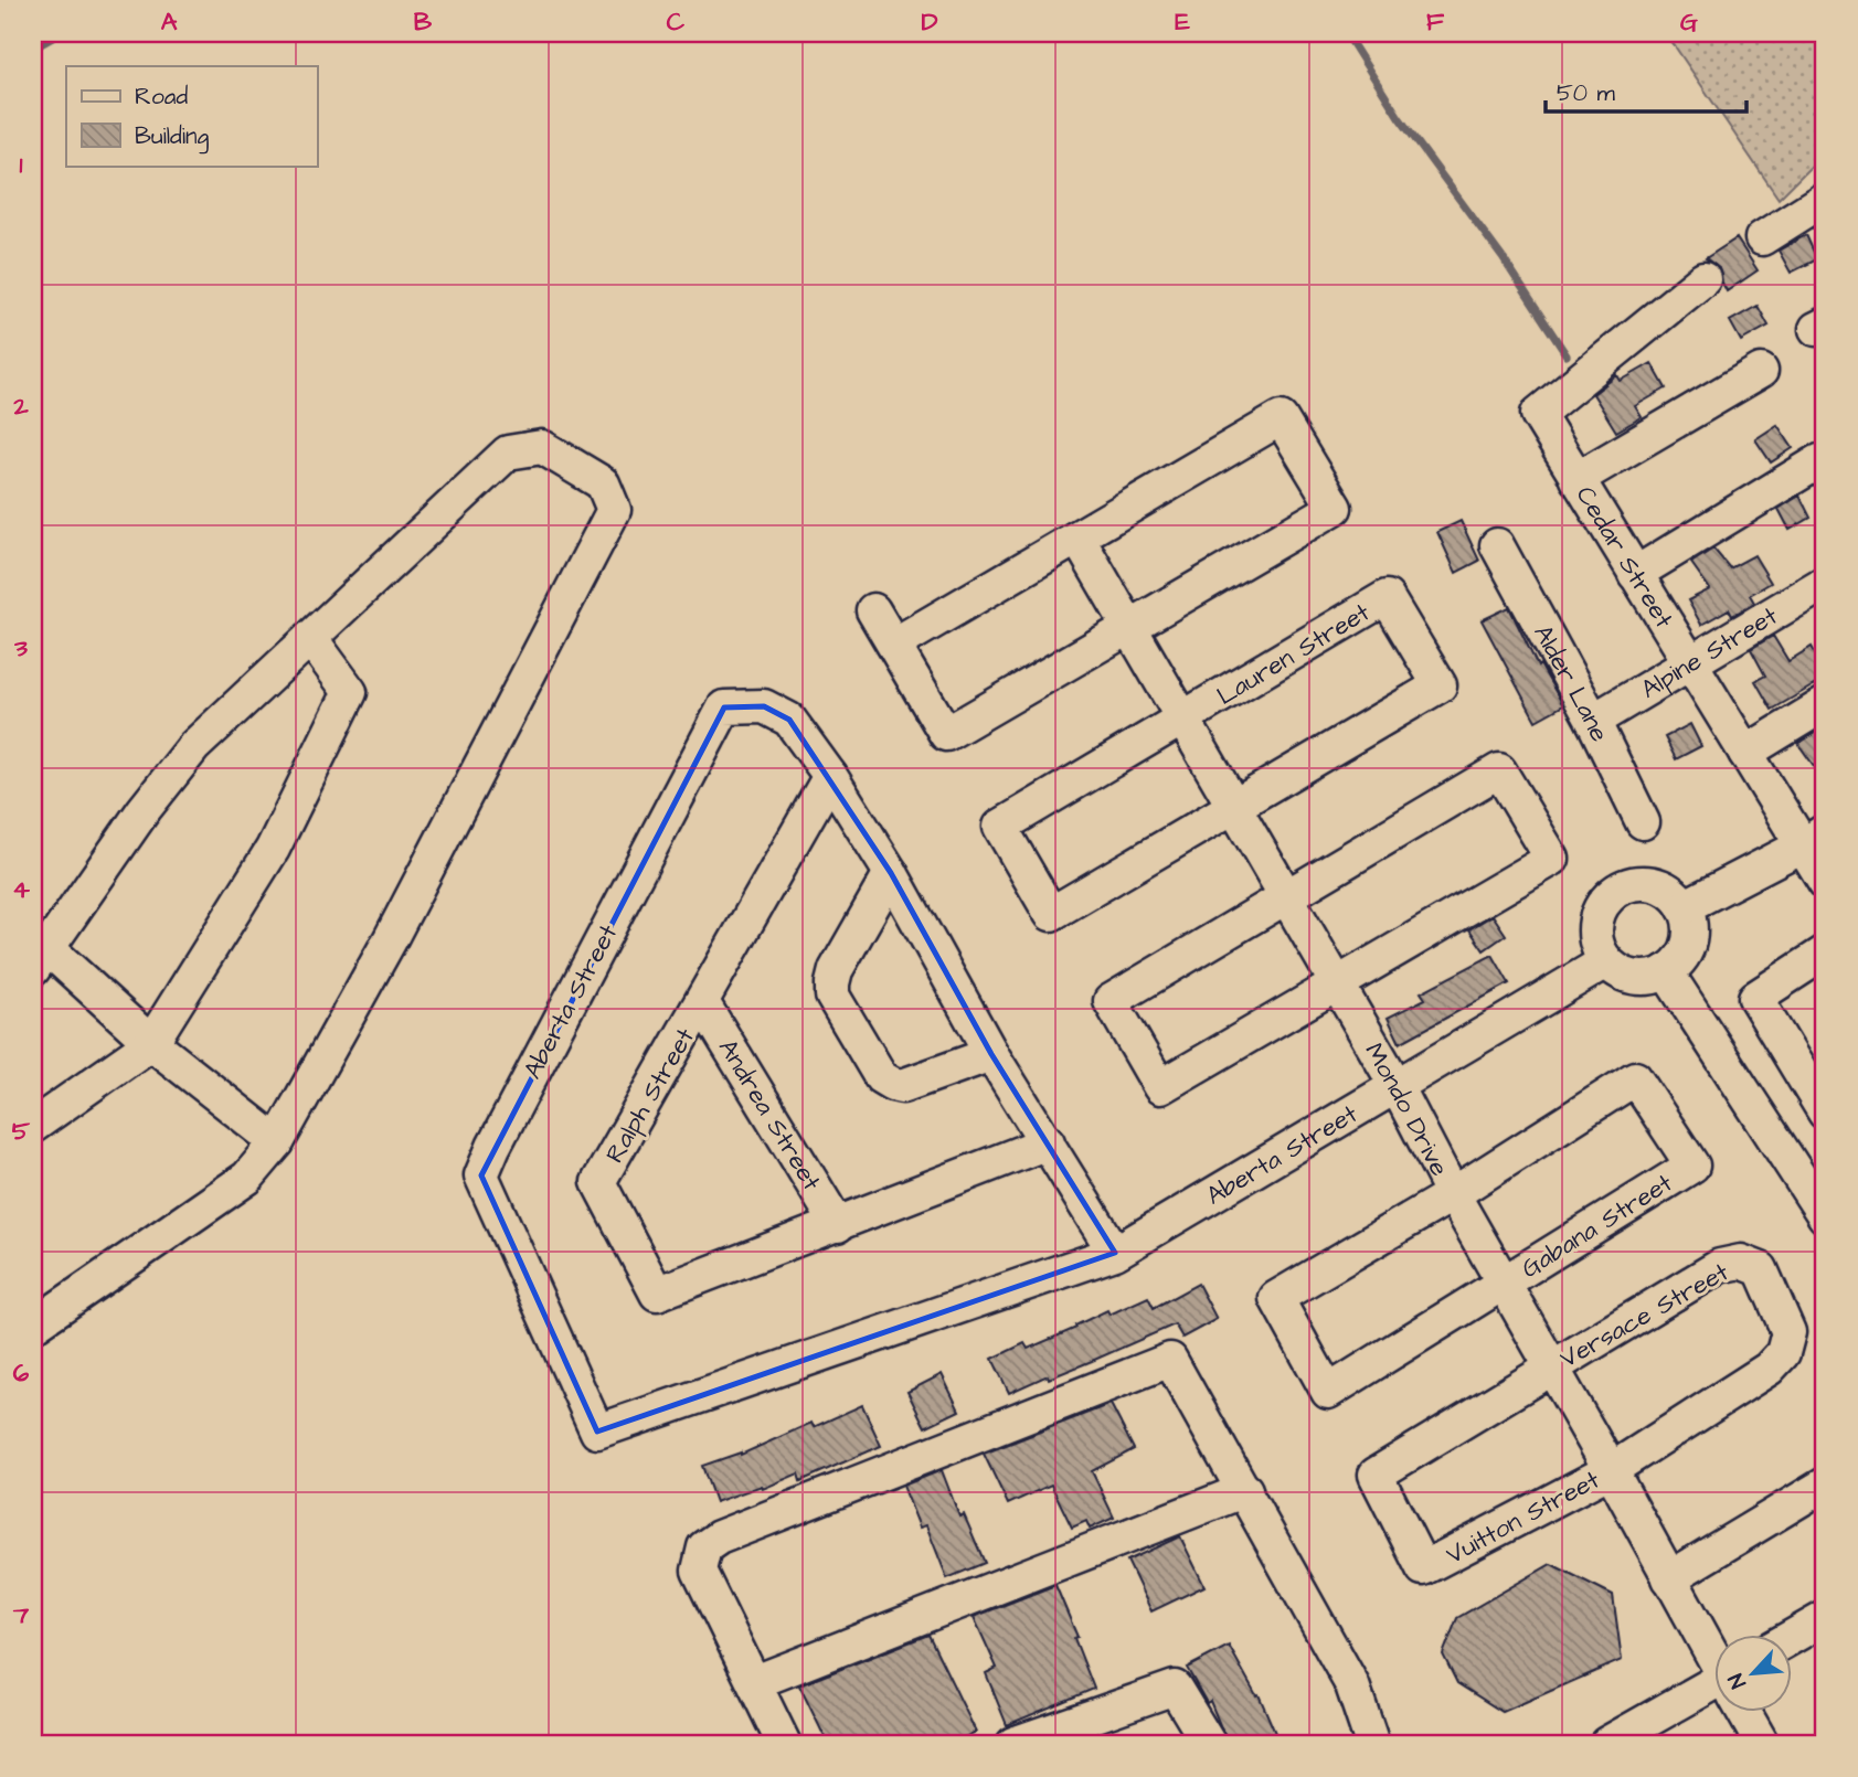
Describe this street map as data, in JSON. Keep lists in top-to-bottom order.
{
  "streets": {
    "street": [
      "Cedar Street",
      "Alpine Street",
      "Lauren Street",
      "Alder Lane",
      "Aberta Street",
      "Ralph Street",
      "Mondo Drive",
      "Andrea Street",
      "Gabana Street",
      "Versace Street",
      "Vuitton Street"
    ]
  },
  "crossings": [
    ["Cedar Street", "Alpine Street"],
    ["Alpine Street", "Alder Lane"],
    ["Lauren Street", "Mondo Drive"],
    ["Aberta Street", "Ralph Street"],
    ["Aberta Street", "Mondo Drive"],
    ["Ralph Street", "Andrea Street"],
    ["Mondo Drive", "Gabana Street"],
    ["Mondo Drive", "Versace Street"],
    ["Mondo Drive", "Vuitton Street"],
    ["Versace Street", "Vuitton Street"]
  ],
  "legend": ["Road", "Building"],
  "scale_bar": "50 m",
  "north": "bottom left",
  "grid": {
    "columns": [
      "A",
      "B",
      "C",
      "D",
      "E",
      "F",
      "G"
    ],
    "rows": [
      "1",
      "2",
      "3",
      "4",
      "5",
      "6",
      "7"
    ]
  }
}
